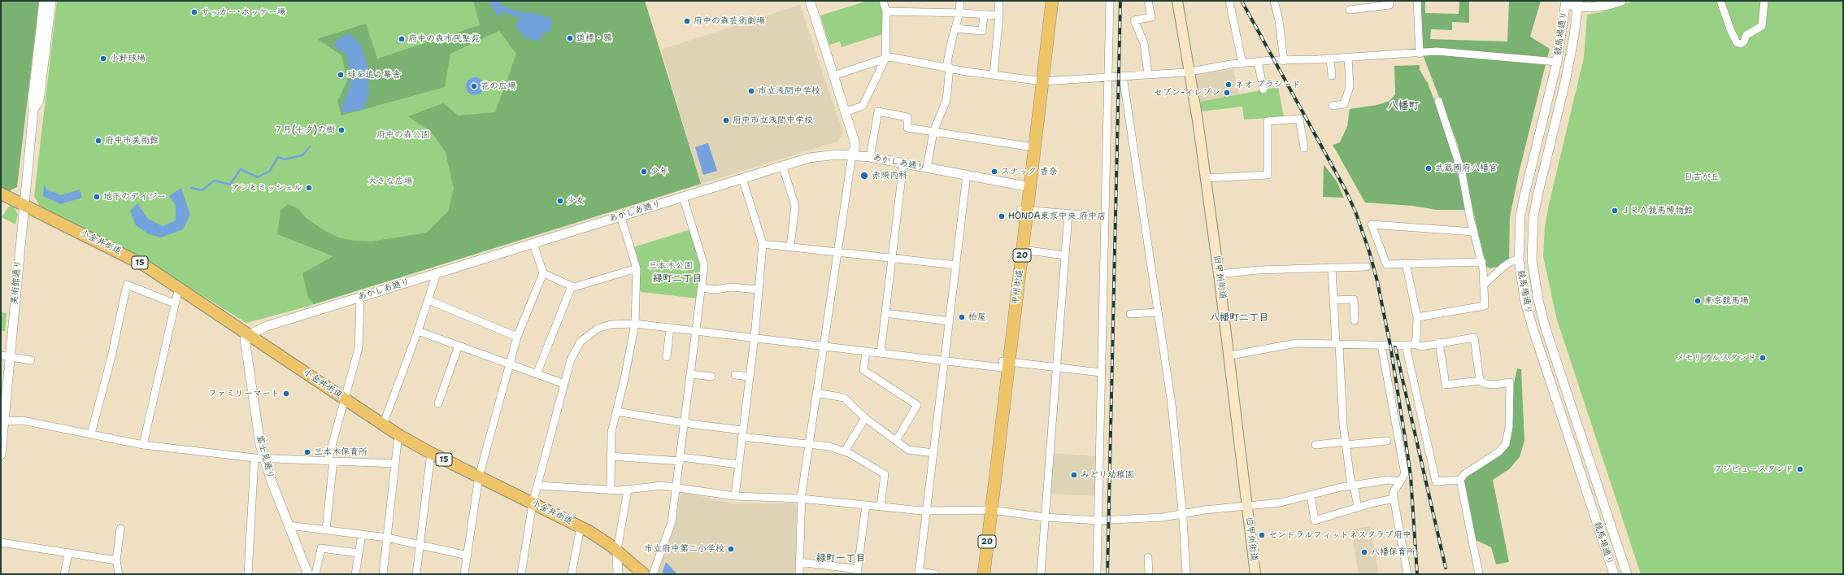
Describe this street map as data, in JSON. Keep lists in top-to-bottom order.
{
  "streets": {
    "highway": ["20", "甲州街道"],
    "main road": ["小金井街道", "15", "旧甲州街道"],
    "street": [
      "競馬場通り",
      "あかしあ通り",
      "美術館通り",
      "富士見通り"
    ]
  },
  "crossings": [
    ["あかしあ通り", "小金井街道"],
    ["あかしあ通り", "甲州街道"],
    ["あかしあ通り", "富士見通り"],
    ["小金井街道", "美術館通り"],
    ["小金井街道", "富士見通り"]
  ],
  "districts": [
    "八幡町",
    "緑町二丁目",
    "八幡町二丁目",
    "緑町一丁目"
  ],
  "parks": [
    "府中の森公園",
    "日吉が丘",
    "大きな広場",
    "三本木公園"
  ],
  "places": [
    "サッカー･ホッケー場",
    "府中の森芸術劇場",
    "道標・鴉",
    "府中の森市民聖苑",
    "小野球場",
    "球を追う幕舎",
    "ネオ プラシード",
    "花の広場",
    "市立浅間中学校",
    "セブン-イレブン",
    "府中市立浅間中学校",
    "７月(七夕)の樹",
    "府中市美術館",
    "武蔵國府八幡宮",
    "少年",
    "スナック 香奈",
    "赤須内科",
    "アンとミッシェル",
    "地下のデイジー",
    "少女",
    "ＪＲＡ競馬博物館",
    "HONDA東京中央 府中店",
    "東京競馬場",
    "柏屋",
    "メモリアルスタンド",
    "ファミリーマート",
    "三本木保育所",
    "フジビュースタンド",
    "みどり幼稚園",
    "セントラルフィットネスクラブ府中",
    "市立府中第二小学校",
    "八幡保育所"
  ]
}
